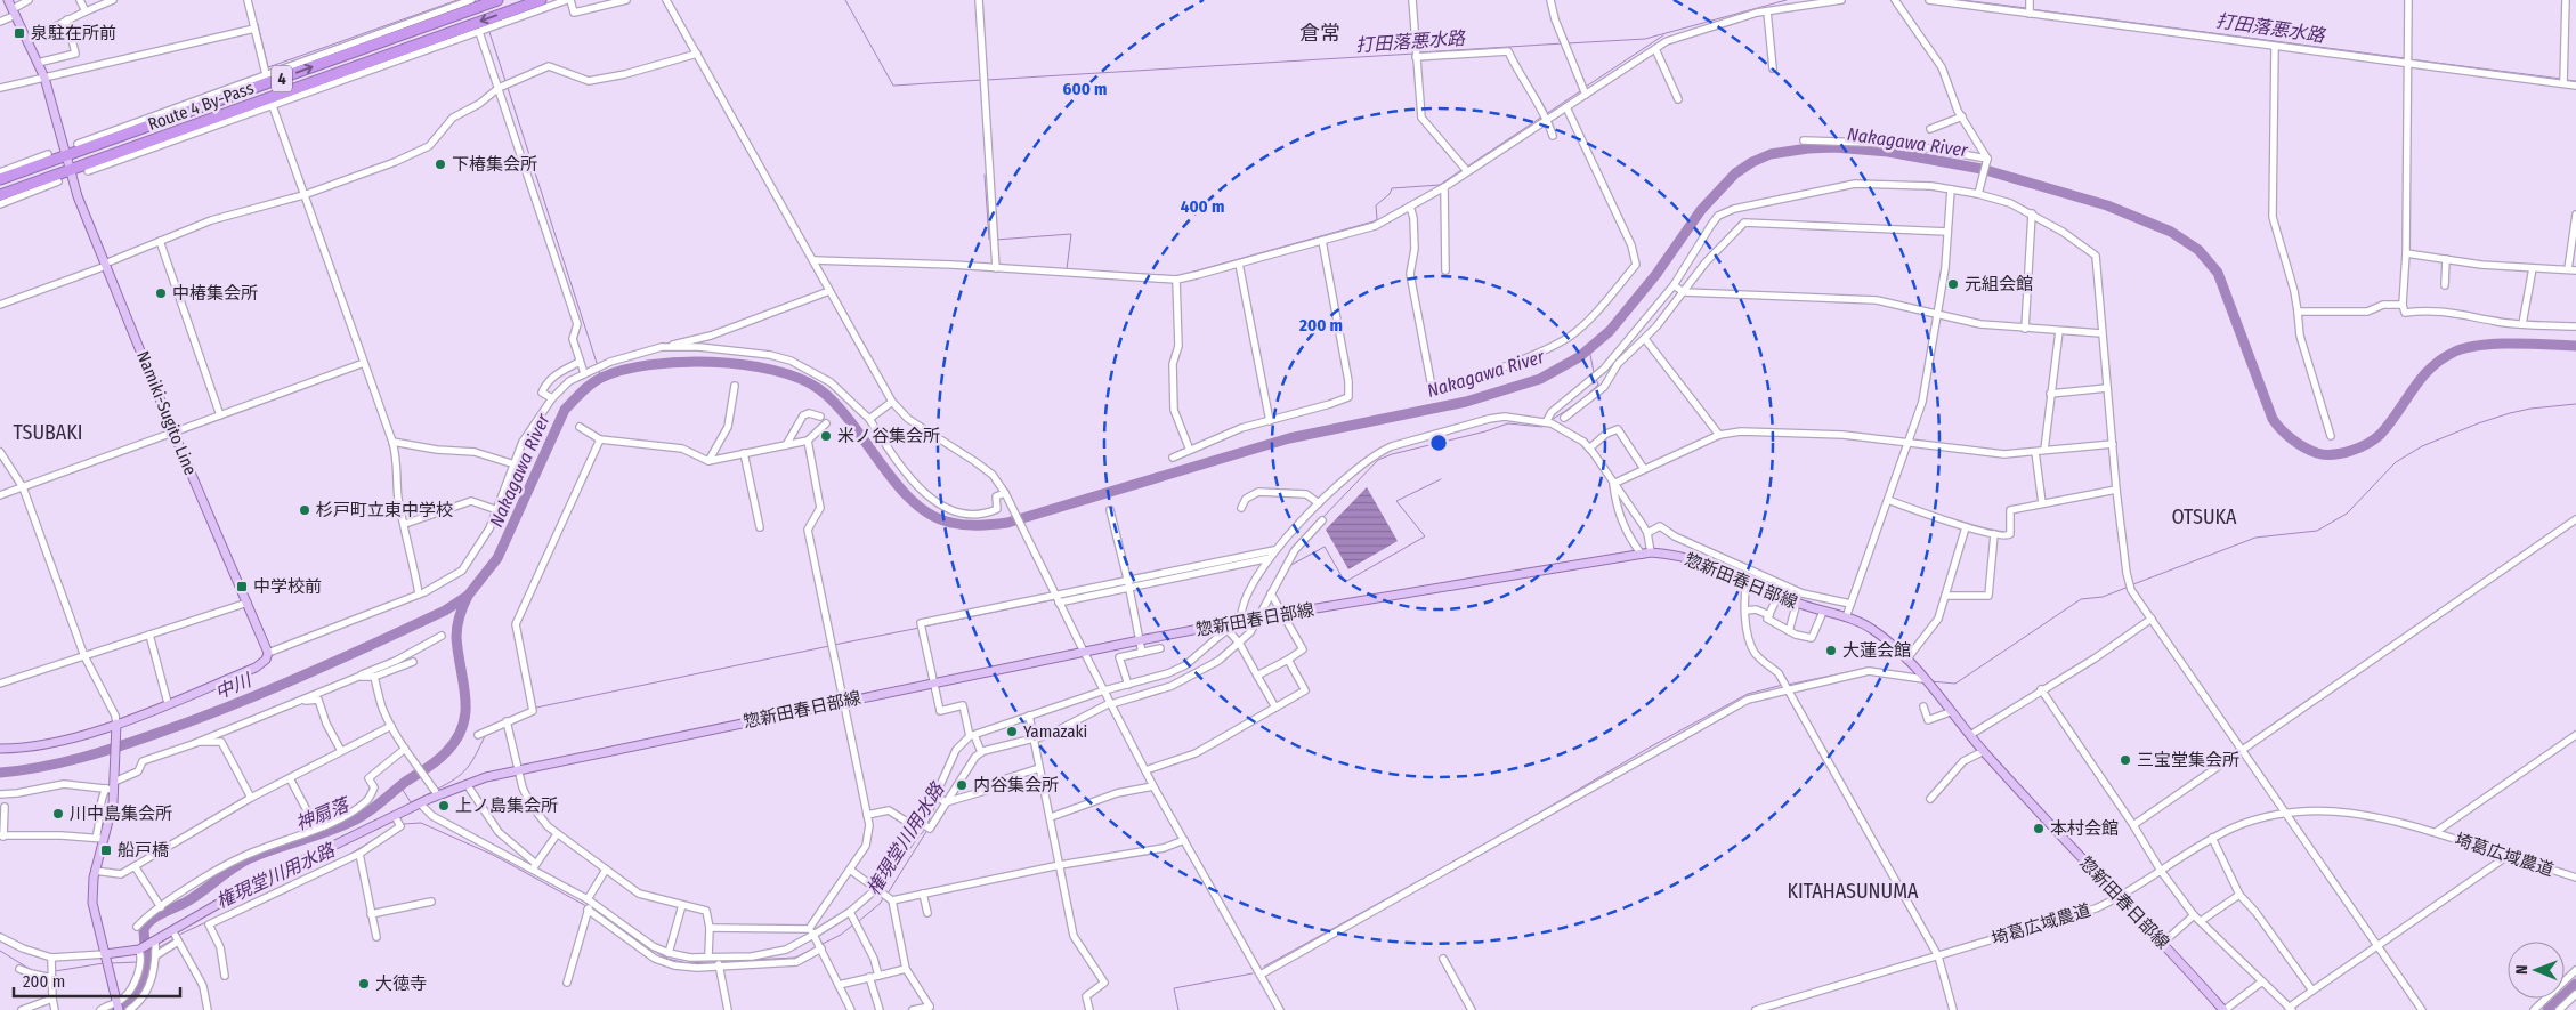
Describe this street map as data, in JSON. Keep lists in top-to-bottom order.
{
  "streets": {
    "highway": ["4", "Route 4 By-Pass"],
    "main road": ["Namiki-Sugito Line", "惣新田春日部線"],
    "street": ["埼葛広域農道"]
  },
  "crossings": [
    ["Route 4 By-Pass", "Namiki-Sugito Line"],
    ["惣新田春日部線", "埼葛広域農道"]
  ],
  "districts": [
    "倉常",
    "TSUBAKI",
    "OTSUKA",
    "KITAHASUNUMA"
  ],
  "water": [
    "打田落悪水路",
    "Nakagawa River",
    "中川",
    "神扇落",
    "権現堂川用水路"
  ],
  "places": {
    "transit": ["泉駐在所前", "中学校前", "船戸橋"],
    "other": [
      "下椿集会所",
      "元組会館",
      "中椿集会所",
      "米ノ谷集会所",
      "杉戸町立東中学校",
      "大蓮会館",
      "Yamazaki",
      "三宝堂集会所",
      "内谷集会所",
      "上ノ島集会所",
      "川中島集会所",
      "本村会館",
      "大徳寺"
    ]
  },
  "scale_bar": "200 m",
  "north": "left",
  "rings": ["600 m", "400 m", "200 m"]
}
